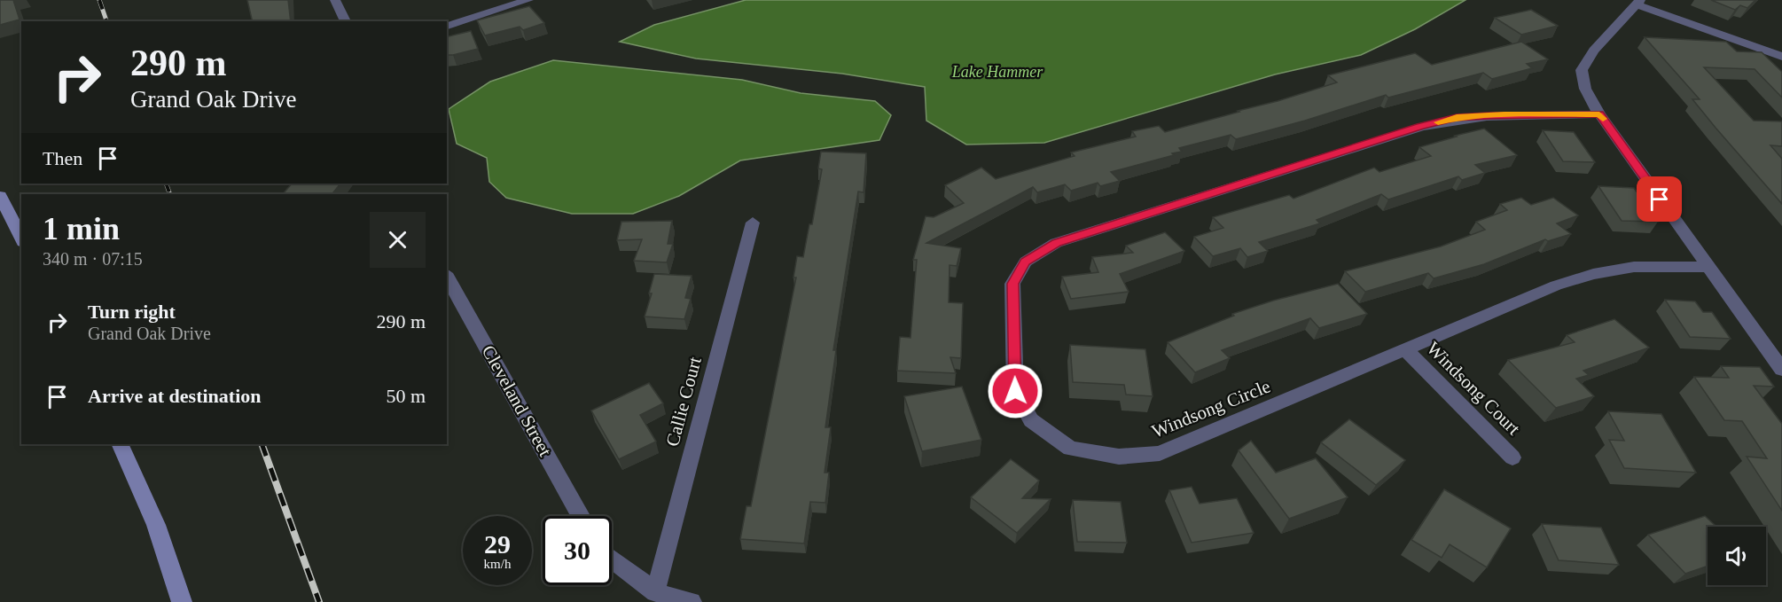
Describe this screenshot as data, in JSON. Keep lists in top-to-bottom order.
{
  "streets": {
    "street": [
      "Windsong Court",
      "Cleveland Street",
      "Callie Court",
      "Windsong Circle"
    ]
  },
  "crossings": [
    ["Windsong Court", "Windsong Circle"]
  ],
  "water": ["Lake Hammer"],
  "page": {
    "turn": ["290 m", "Grand Oak Drive"],
    "then": "Then",
    "heading": ["1 min", "340 m · 07:15"],
    "list": [
      {
        "name": "Turn right",
        "note": "Grand Oak Drive",
        "value": "290 m"
      },
      {
        "name": "Arrive at destination",
        "value": "50 m"
      }
    ],
    "speed": "29 km/h",
    "limit": "30"
  }
}
